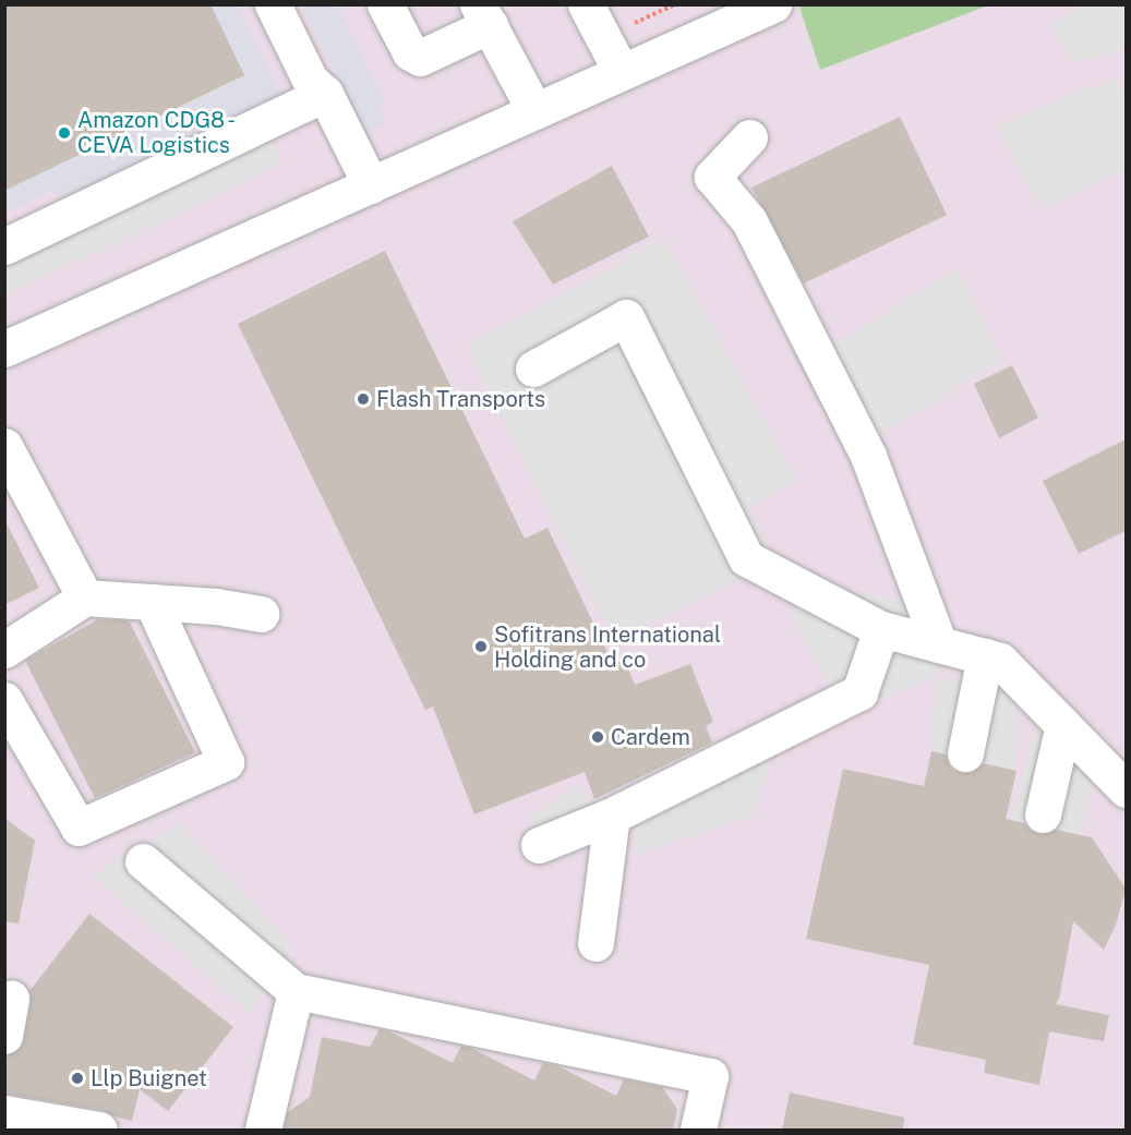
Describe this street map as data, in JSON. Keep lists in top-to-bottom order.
{
  "places": [
    "Amazon CDG8 - CEVA Logistics",
    "Flash Transports",
    "Sofitrans International Holding and co",
    "Cardem",
    "Llp Buignet"
  ]
}
